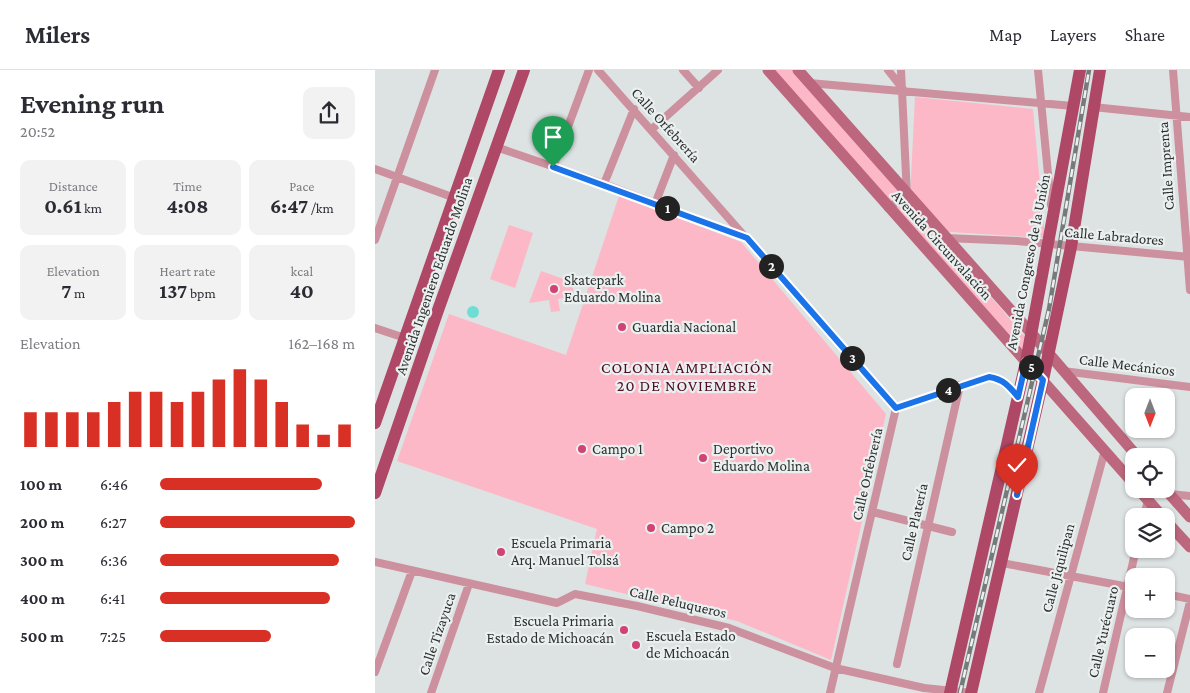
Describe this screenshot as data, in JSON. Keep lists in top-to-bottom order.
{
  "streets": {
    "main road": ["Avenida Circunvalación", "Avenida Congreso de la Unión", "Avenida Ingeniero Eduardo Molina"],
    "street": [
      "Calle Orfebrería",
      "Calle Imprenta",
      "Calle Labradores",
      "Calle Mecánicos",
      "Calle Platería",
      "Calle Jiquilipan",
      "Calle Peluqueros",
      "Calle Yurécuaro",
      "Calle Tizayuca"
    ]
  },
  "crossings": [
    ["Calle Orfebrería", "Calle Peluqueros"],
    ["Calle Imprenta", "Calle Labradores"],
    ["Calle Labradores", "Avenida Circunvalación"],
    ["Calle Labradores", "Avenida Congreso de la Unión"],
    ["Avenida Circunvalación", "Avenida Congreso de la Unión"],
    ["Avenida Circunvalación", "Calle Mecánicos"],
    ["Avenida Circunvalación", "Calle Jiquilipan"],
    ["Avenida Congreso de la Unión", "Calle Peluqueros"],
    ["Calle Peluqueros", "Calle Tizayuca"]
  ],
  "districts": ["COLONIA AMPLIACIÓN 20 DE NOVIEMBRE"],
  "places": [
    "Skatepark Eduardo Molina",
    "Guardia Nacional",
    "Campo 1",
    "Deportivo Eduardo Molina",
    "Campo 2",
    "Escuela Primaria Arq. Manuel Tolsá",
    "Escuela Primaria Estado de Michoacán",
    "Escuela Estado de Michoacán"
  ],
  "north": "bottom",
  "page": {
    "header": "Milers",
    "nav": ["Map", "Layers", "Share"],
    "heading": ["Evening run", "20:52"],
    "stats": [
      ["Distance", "0.61 km"],
      ["Time", "4:08"],
      ["Pace", "6:47 /km"],
      ["Elevation", "7 m"],
      ["Heart rate", "137 bpm"],
      ["kcal", "40"]
    ],
    "pins": [
      "1",
      "2",
      "3",
      "5",
      "4"
    ],
    "chart": ["Elevation", "162–168 m"],
    "map_buttons": ["+", "−"],
    "list": [
      {
        "name": "100 m",
        "note": "6:46"
      },
      {
        "name": "200 m",
        "note": "6:27"
      },
      {
        "name": "300 m",
        "note": "6:36"
      },
      {
        "name": "400 m",
        "note": "6:41"
      },
      {
        "name": "500 m",
        "note": "7:25"
      }
    ]
  }
}
